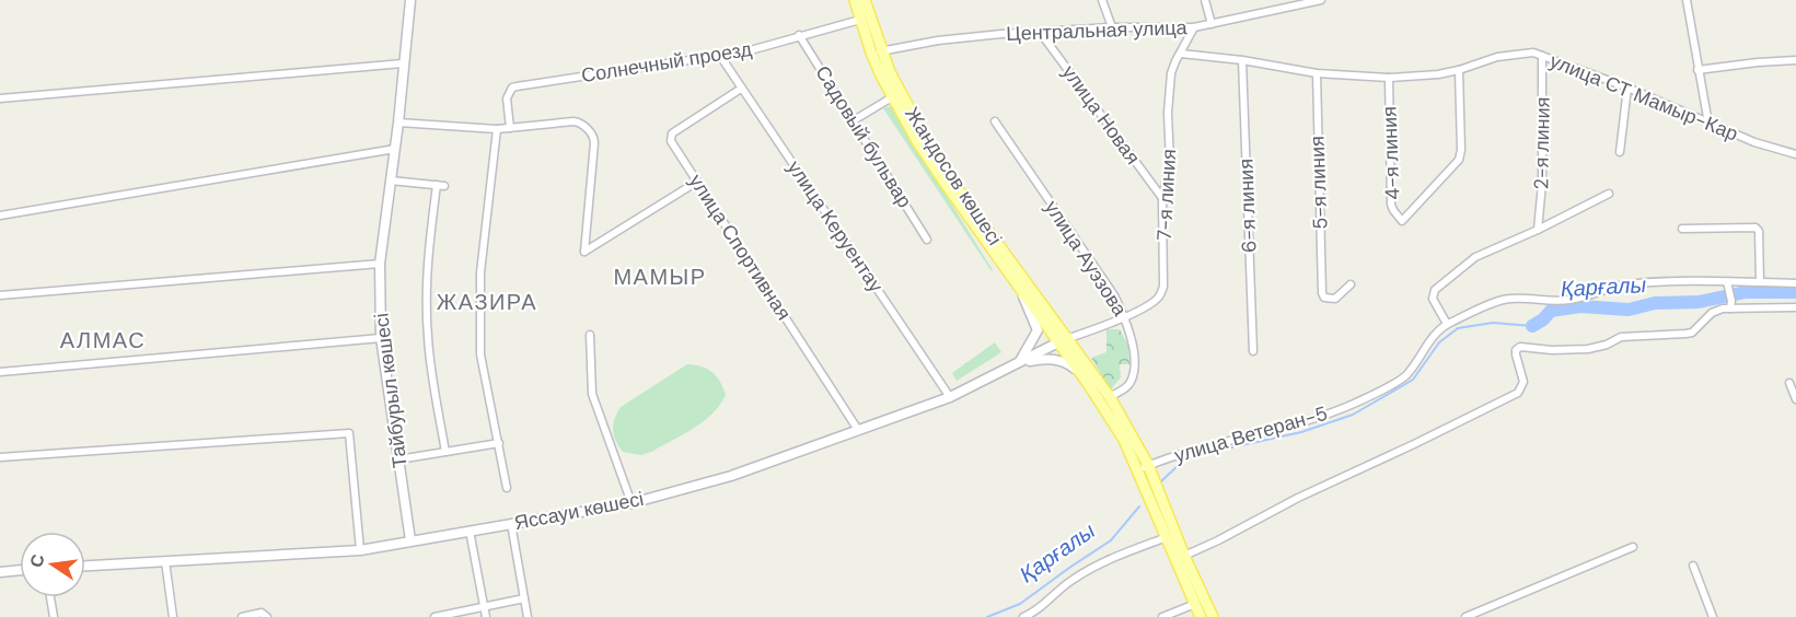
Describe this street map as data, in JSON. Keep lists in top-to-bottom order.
{
  "streets": {
    "main road": ["Жандосов көшесі", "Тайбурыл көшесі", "Яссауи көшесі"],
    "street": [
      "Центральная улица",
      "Солнечный проезд",
      "улица СТ Мамыр-Кар",
      "улица Новая",
      "Садовый бульвар",
      "2-я линия",
      "4-я линия",
      "5-я линия",
      "7-я линия",
      "6-я линия",
      "улица Керуентау",
      "улица Спортивная",
      "улица Ауэзова",
      "улица Ветеран-5"
    ]
  },
  "crossings": [
    ["Центральная улица", "улица Новая"],
    ["Центральная улица", "Жандосов көшесі"],
    ["Центральная улица", "7-я линия"],
    ["Солнечный проезд", "Садовый бульвар"],
    ["Солнечный проезд", "Жандосов көшесі"],
    ["Солнечный проезд", "улица Керуентау"],
    ["улица СТ Мамыр-Кар", "2-я линия"],
    ["улица СТ Мамыр-Кар", "4-я линия"],
    ["улица СТ Мамыр-Кар", "5-я линия"],
    ["улица СТ Мамыр-Кар", "7-я линия"],
    ["улица СТ Мамыр-Кар", "6-я линия"],
    ["улица Новая", "7-я линия"],
    ["Жандосов көшесі", "7-я линия"],
    ["Жандосов көшесі", "Яссауи көшесі"],
    ["7-я линия", "улица Ауэзова"],
    ["7-я линия", "Яссауи көшесі"],
    ["улица Керуентау", "улица Спортивная"],
    ["улица Керуентау", "Яссауи көшесі"],
    ["улица Спортивная", "Яссауи көшесі"],
    ["Тайбурыл көшесі", "Яссауи көшесі"]
  ],
  "districts": ["МАМЫР", "ЖАЗИРА", "АЛМАС"],
  "water": ["Қарғалы"],
  "north": "left"
}
